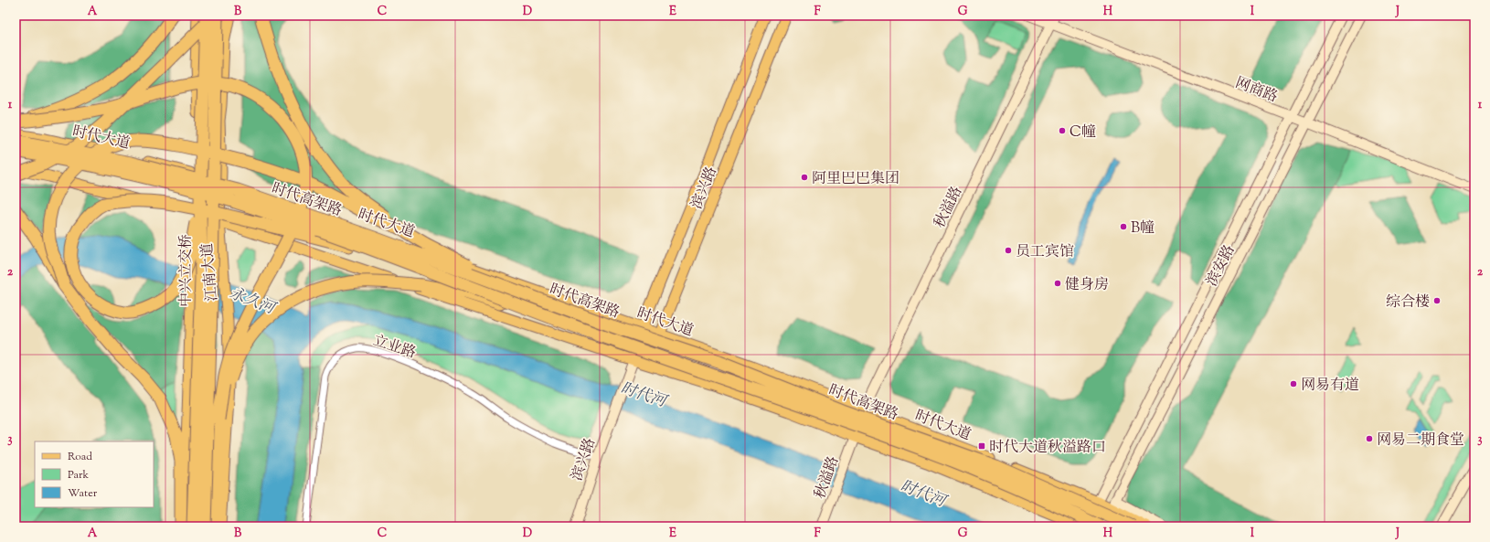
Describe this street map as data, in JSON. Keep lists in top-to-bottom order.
{
  "streets": {
    "highway": ["时代高架路", "中兴立交桥"],
    "main road": ["时代大道", "滨兴路", "江南大道"],
    "street": [
      "网商路",
      "秋溢路",
      "滨安路",
      "立业路"
    ]
  },
  "crossings": [
    ["网商路", "秋溢路"],
    ["网商路", "滨安路"],
    ["时代大道", "滨兴路"],
    ["时代大道", "秋溢路"],
    ["时代大道", "滨安路"],
    ["时代大道", "江南大道"],
    ["滨兴路", "立业路"],
    ["时代高架路", "滨安路"]
  ],
  "water": ["永久河", "时代河"],
  "places": {
    "other": [
      "C幢",
      "阿里巴巴集团",
      "B幢",
      "员工宾馆",
      "健身房",
      "综合楼",
      "网易有道",
      "网易二期食堂"
    ],
    "transit": ["时代大道秋溢路口"]
  },
  "legend": ["Road", "Park", "Water"],
  "grid": {
    "columns": [
      "A",
      "B",
      "C",
      "D",
      "E",
      "F",
      "G",
      "H",
      "I",
      "J"
    ],
    "rows": ["1", "2", "3"]
  }
}
